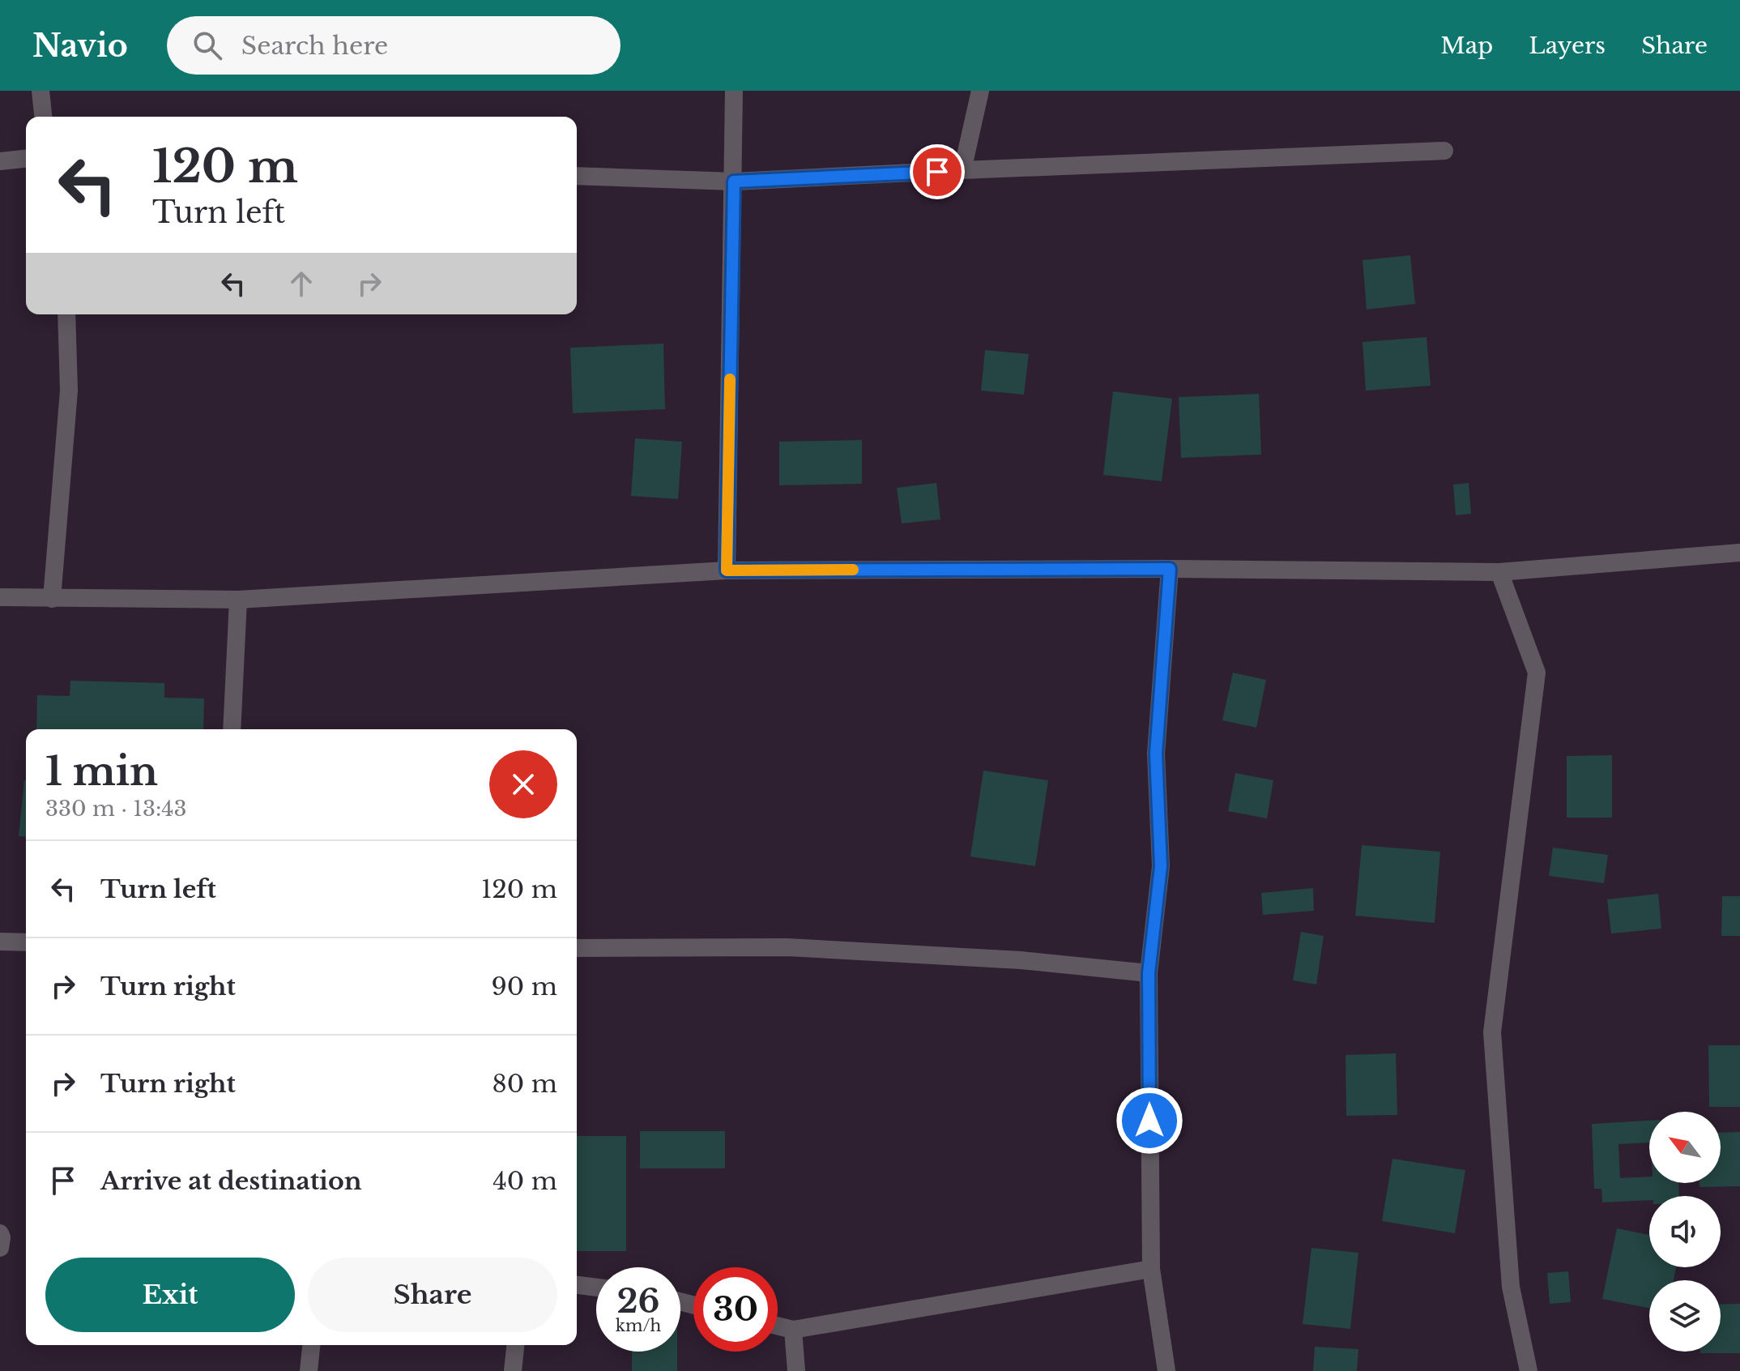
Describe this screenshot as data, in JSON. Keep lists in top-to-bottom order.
{
  "north": "top left",
  "page": {
    "header": "Navio",
    "search": "Search here",
    "nav": ["Map", "Layers", "Share"],
    "turn": ["120 m", "Turn left"],
    "heading": ["1 min", "330 m · 13:43"],
    "list": [
      {
        "name": "Turn left",
        "value": "120 m"
      },
      {
        "name": "Turn right",
        "value": "90 m"
      },
      {
        "name": "Turn right",
        "value": "80 m"
      },
      {
        "name": "Arrive at destination",
        "value": "40 m"
      }
    ],
    "buttons": ["Exit", "Share"],
    "speed": "26 km/h",
    "limit": "30"
  }
}
